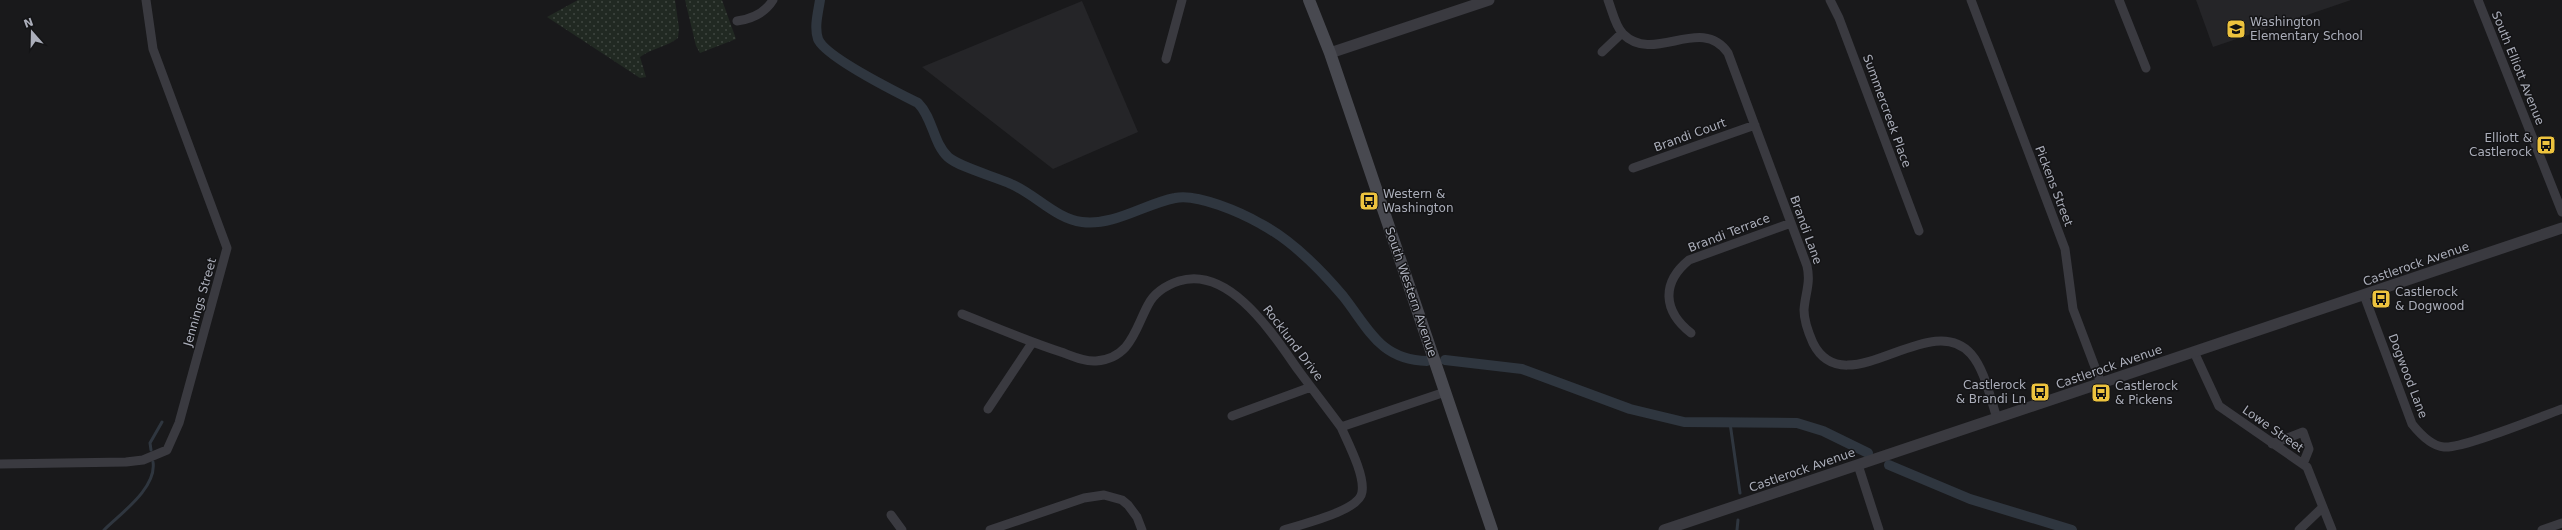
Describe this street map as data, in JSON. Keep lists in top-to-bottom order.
{
  "streets": {
    "main road": ["South Western Avenue"],
    "street": [
      "South Elliott Avenue",
      "Summercreek Place",
      "Brandi Court",
      "Pickens Street",
      "Brandi Lane",
      "Brandi Terrace",
      "Castlerock Avenue",
      "Jennings Street",
      "Rocklund Drive",
      "Dogwood Lane",
      "Lowe Street"
    ]
  },
  "crossings": [
    ["Brandi Court", "Brandi Lane"],
    ["Pickens Street", "Castlerock Avenue"],
    ["Brandi Lane", "Brandi Terrace"],
    ["Brandi Lane", "Castlerock Avenue"],
    ["Castlerock Avenue", "Dogwood Lane"],
    ["Castlerock Avenue", "Lowe Street"]
  ],
  "places": {
    "school or university": ["Washington Elementary School"],
    "bus stop": [
      "Elliott & Castlerock",
      "Western & Washington",
      "Castlerock & Dogwood",
      "Castlerock & Brandi Ln",
      "Castlerock & Pickens"
    ]
  },
  "north": "top"
}
